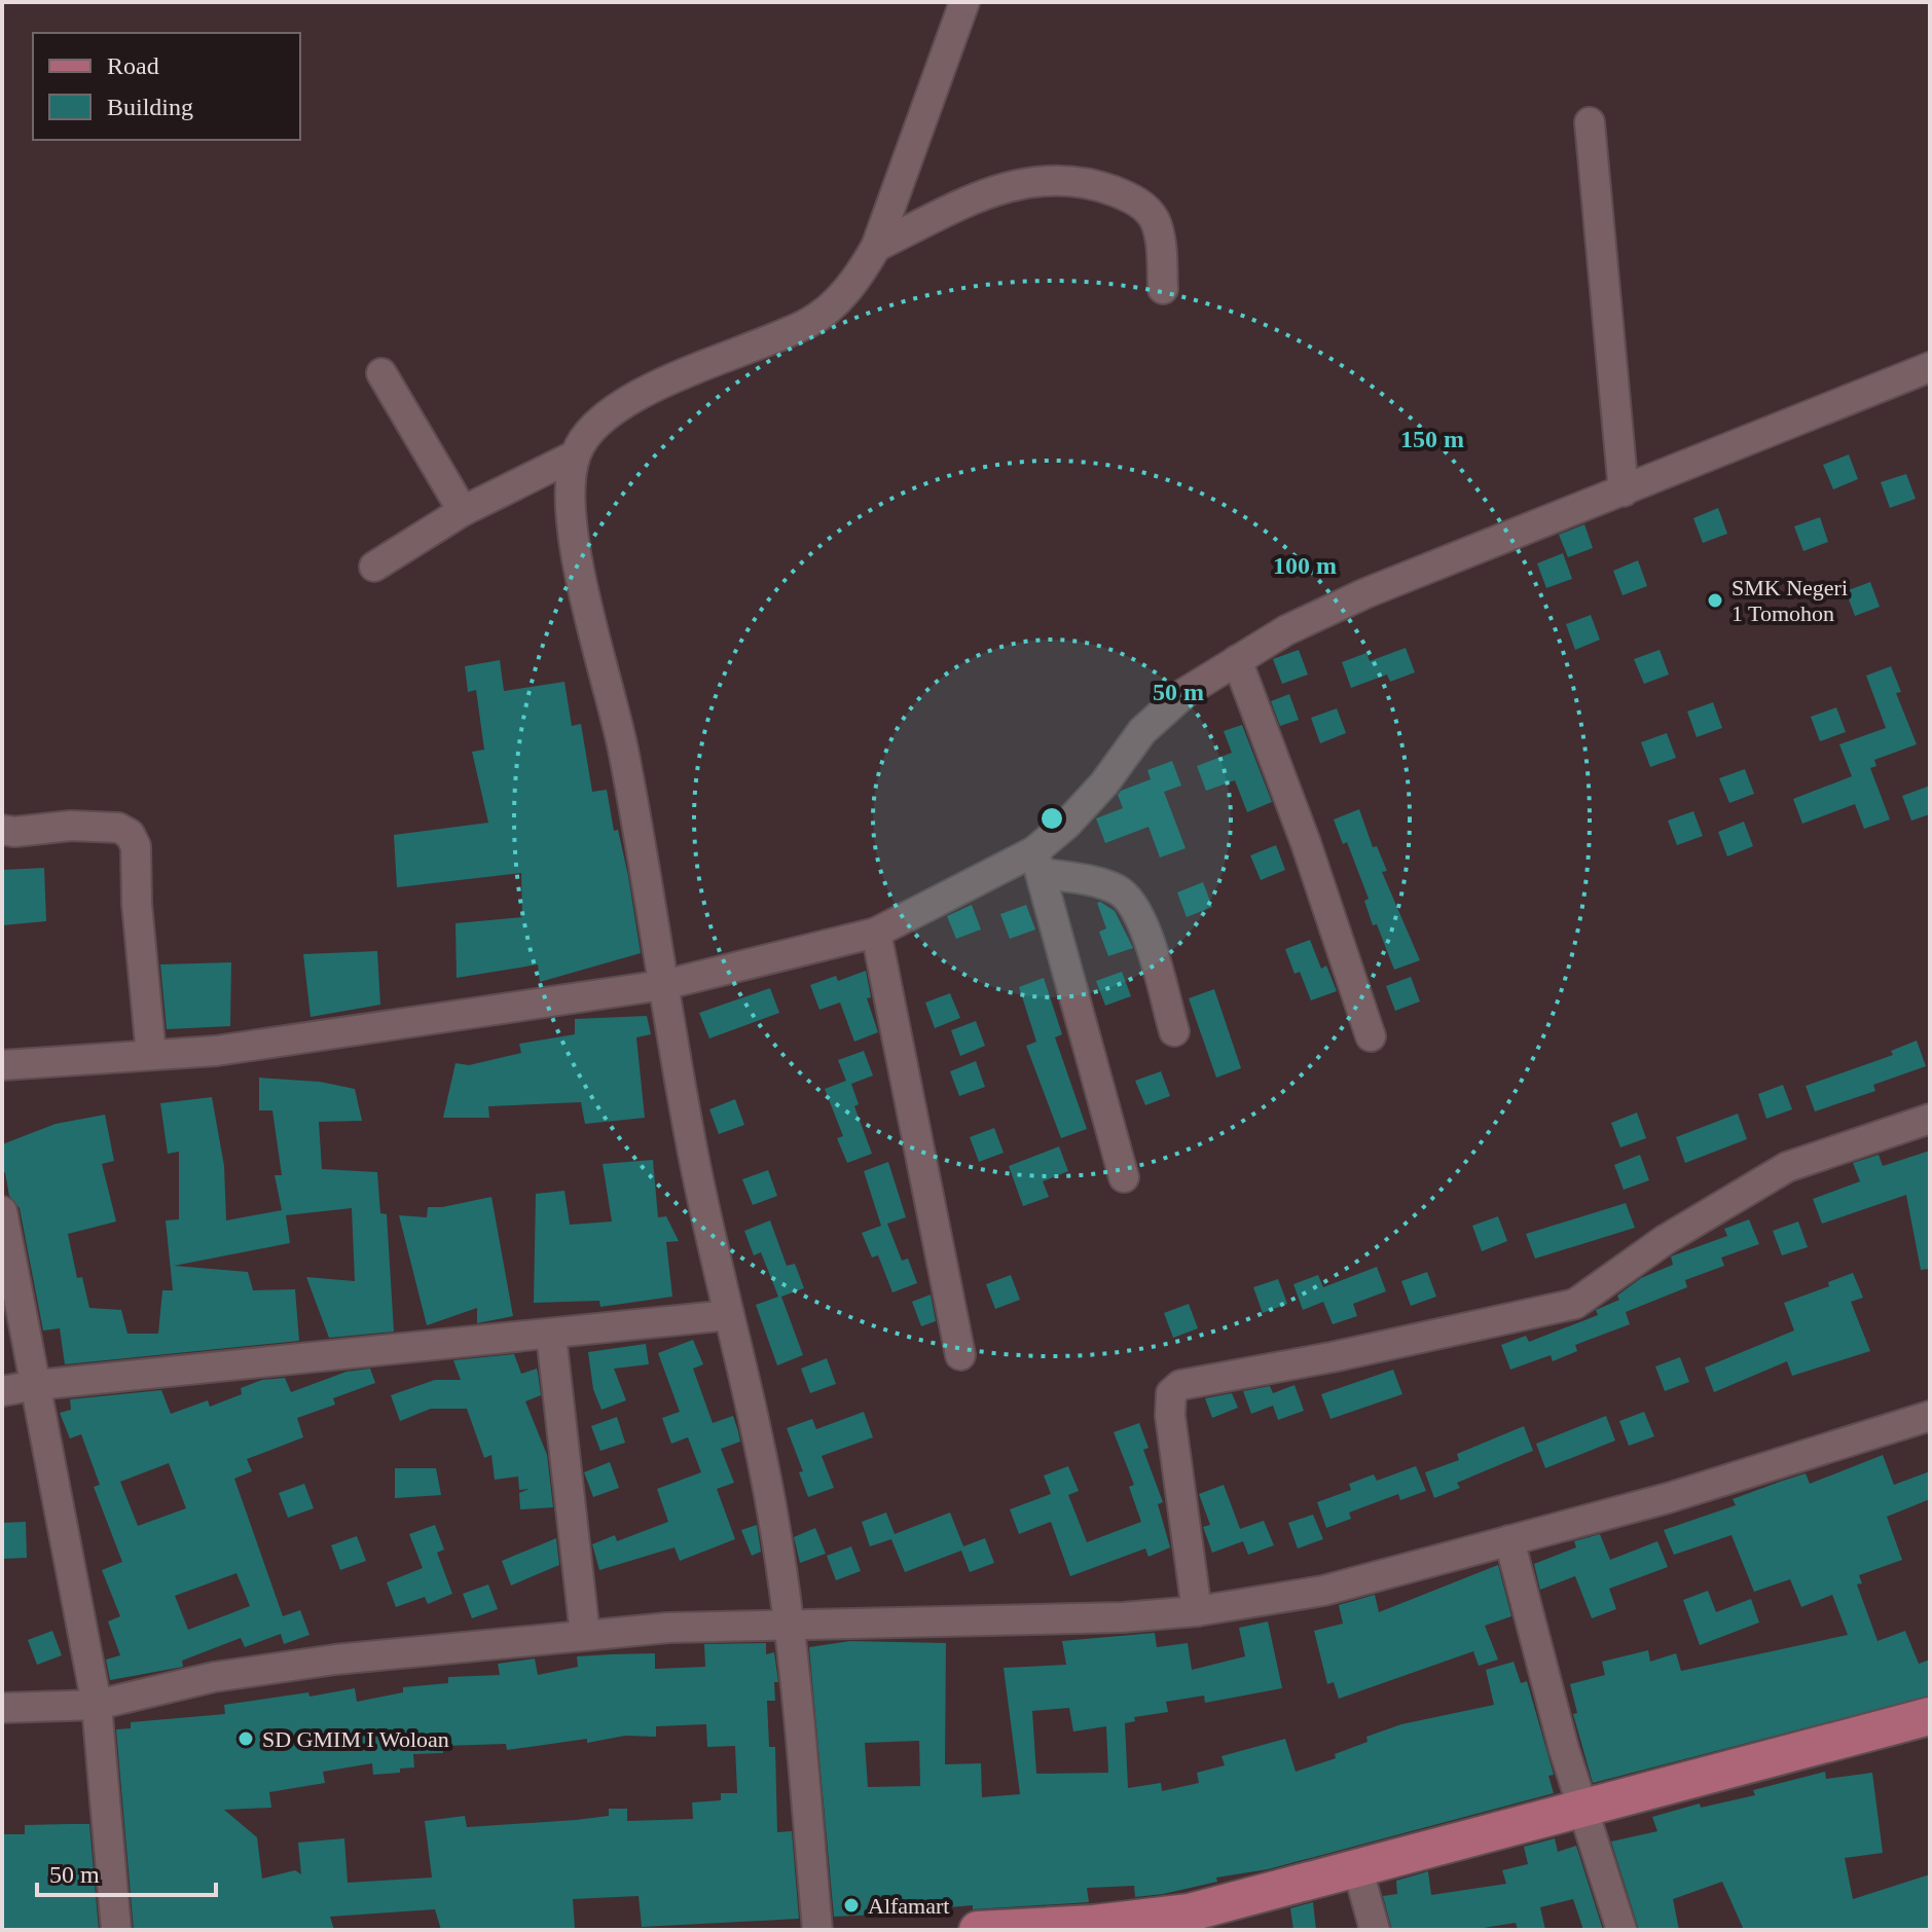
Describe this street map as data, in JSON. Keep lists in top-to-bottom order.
{
  "places": ["SMK Negeri 1 Tomohon", "SD GMIM I Woloan", "Alfamart"],
  "legend": ["Road", "Building"],
  "scale_bar": "50 m",
  "rings": ["150 m", "100 m", "50 m"]
}
